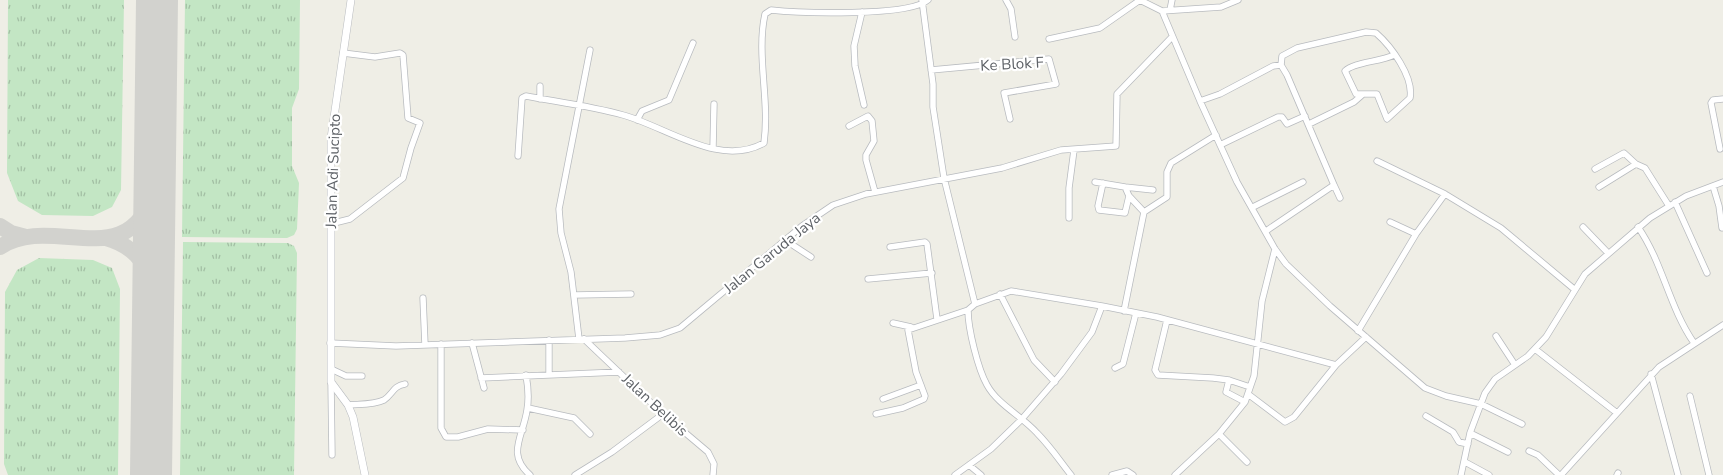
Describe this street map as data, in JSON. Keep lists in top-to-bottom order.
{
  "streets": {
    "street": [
      "Ke Blok F",
      "Jalan Adi Sucipto",
      "Jalan Garuda Jaya",
      "Jalan Belibis"
    ]
  },
  "crossings": [
    ["Jalan Adi Sucipto", "Jalan Garuda Jaya"],
    ["Jalan Garuda Jaya", "Jalan Belibis"]
  ]
}
